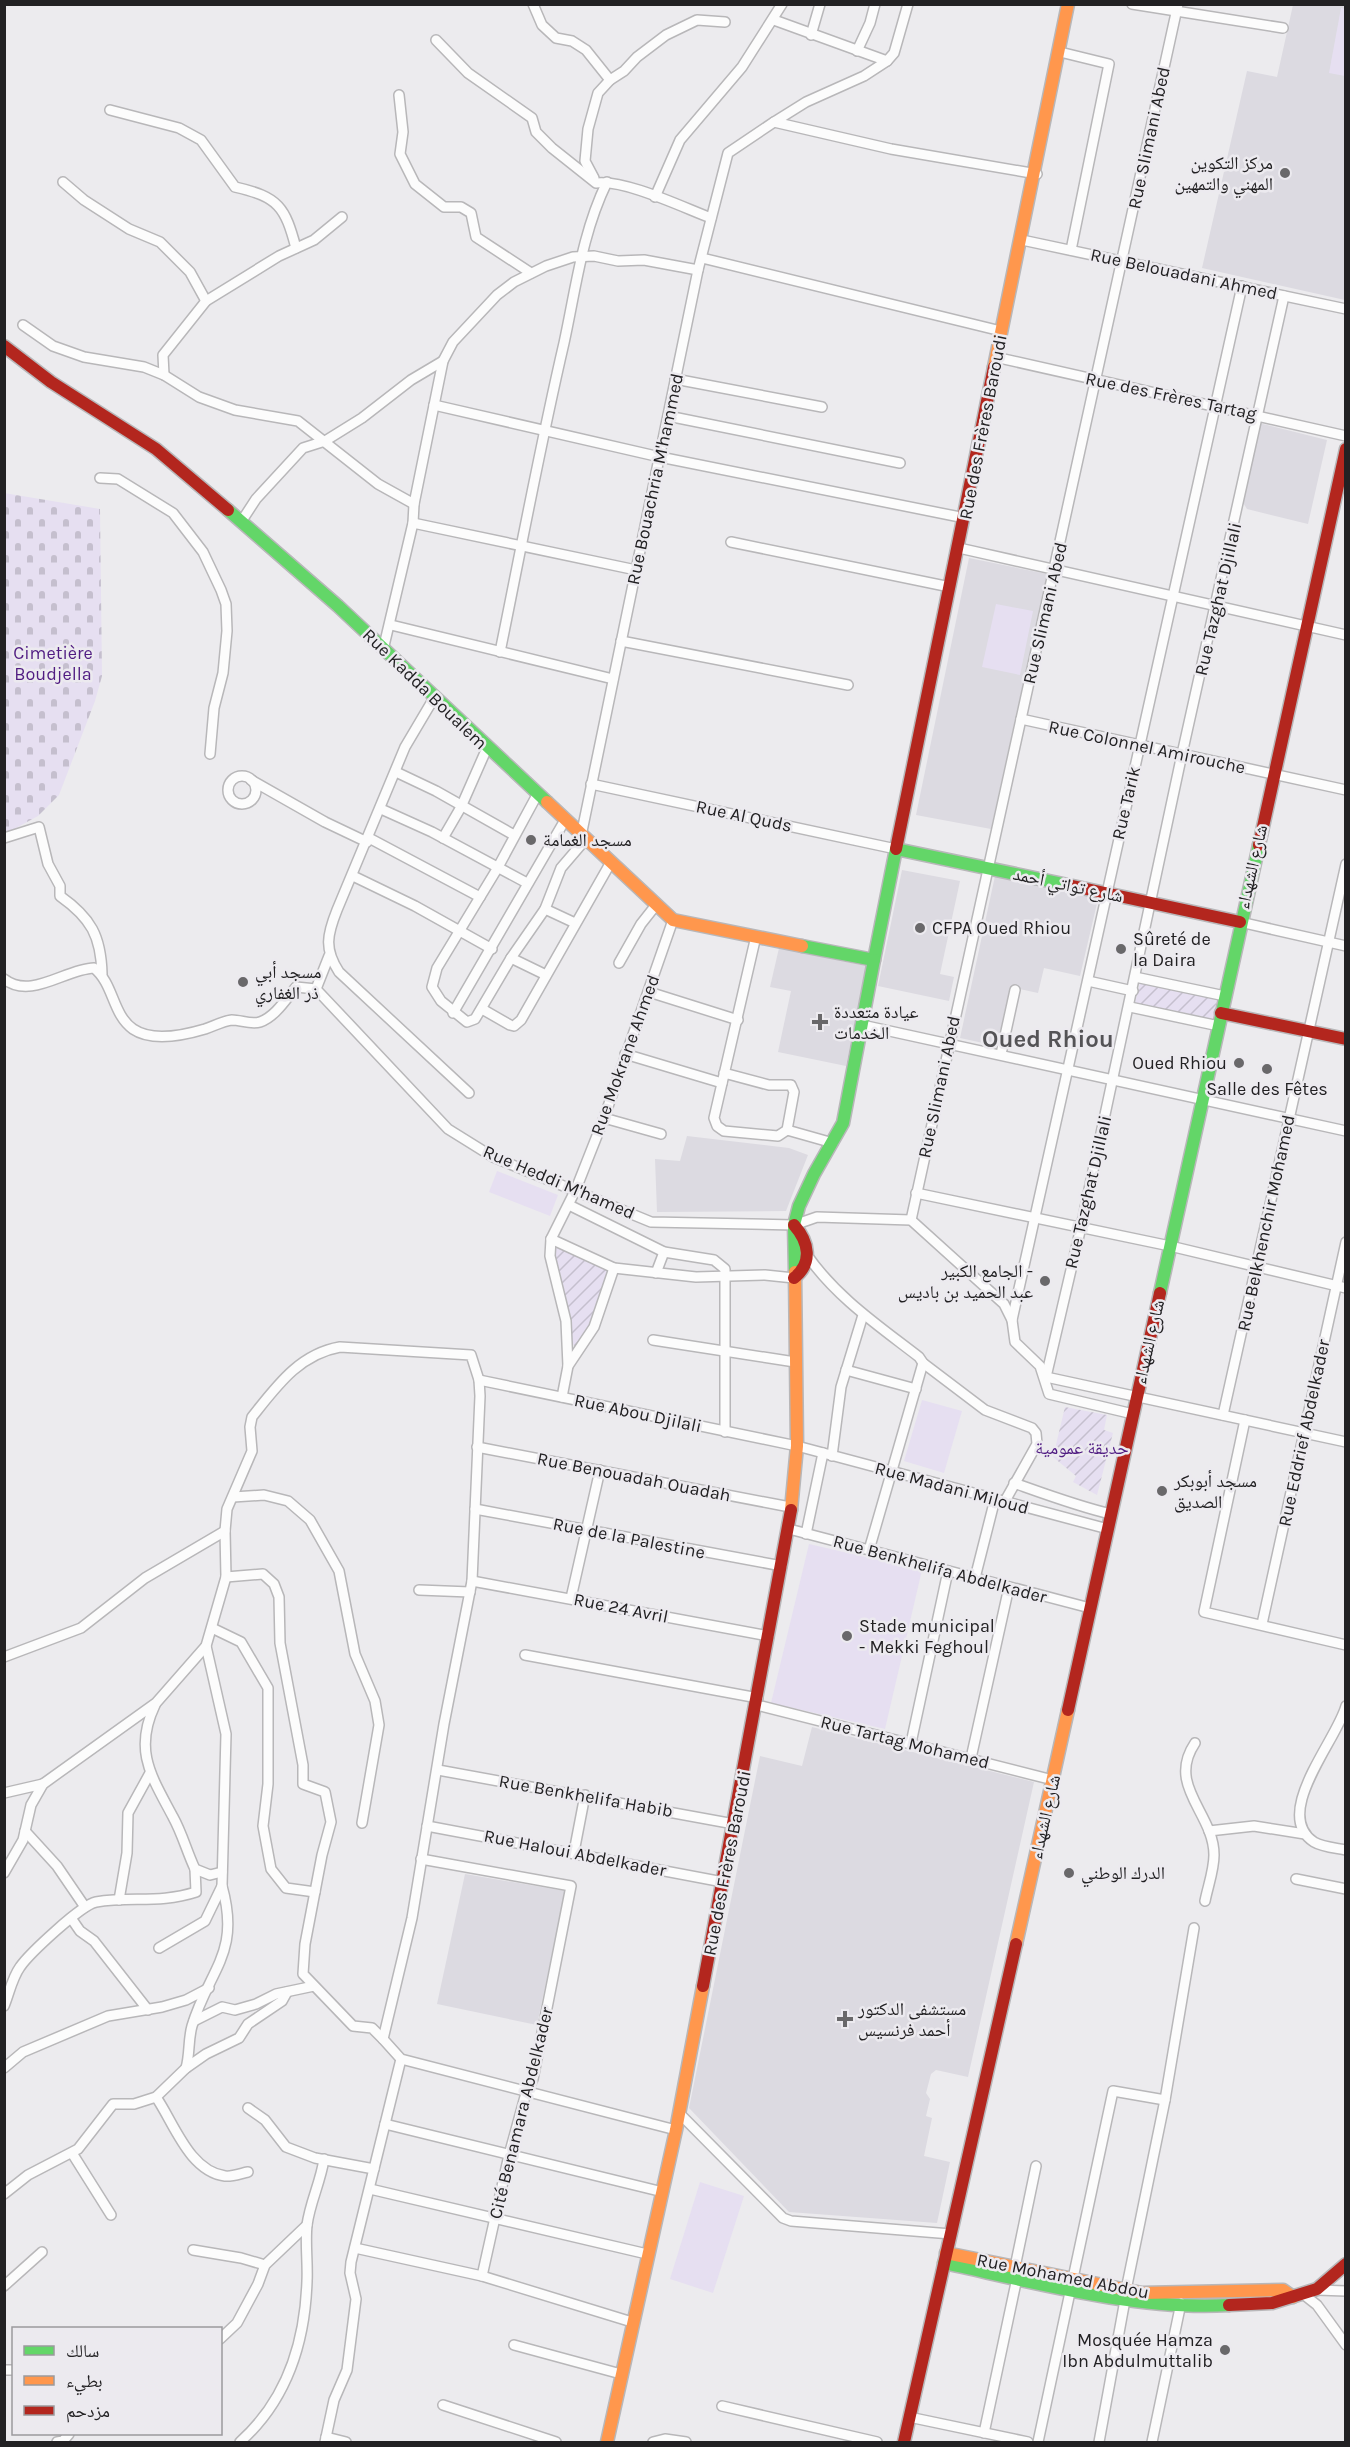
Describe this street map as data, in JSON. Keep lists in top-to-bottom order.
{
  "streets": {
    "main road": [
      "Rue des Frères Baroudi",
      "Rue Kadda Boualem",
      "شارع الشهداء",
      "شارع تواتي أحمد",
      "Rue Mohamed Abdou"
    ],
    "street": [
      "Rue Slimani Abed",
      "Rue Belouadani Ahmed",
      "Rue des Frères Tartag",
      "Rue Bouachria M'hammed",
      "Rue Tazghat Djillali",
      "Rue Colonnel Amirouche",
      "Rue Tarik",
      "Rue Al Quds",
      "Rue Mokrane Ahmed",
      "Rue Heddi M'hamed",
      "Rue Belkhenchir Mohamed",
      "Rue Abou Djilali",
      "Rue Eddrief Abdelkader",
      "Rue Benouadah Ouadah",
      "Rue Madani Miloud",
      "Rue de la Palestine",
      "Rue Benkhelifa Abdelkader",
      "Rue 24 Avril",
      "Rue Tartag Mohamed",
      "Rue Benkhelifa Habib",
      "Rue Haloui Abdelkader",
      "Cité Benamara Abdelkader"
    ]
  },
  "crossings": [
    ["Rue Slimani Abed", "Rue Belouadani Ahmed"],
    ["Rue Slimani Abed", "Rue des Frères Tartag"],
    ["Rue Slimani Abed", "Rue Colonnel Amirouche"],
    ["Rue Slimani Abed", "شارع تواتي أحمد"],
    ["Rue Slimani Abed", "Rue Heddi M'hamed"],
    ["Rue Belouadani Ahmed", "Rue des Frères Baroudi"],
    ["Rue Belouadani Ahmed", "Rue Tazghat Djillali"],
    ["Rue Belouadani Ahmed", "Rue Tarik"],
    ["Rue des Frères Tartag", "Rue des Frères Baroudi"],
    ["Rue des Frères Tartag", "Rue Tazghat Djillali"],
    ["Rue des Frères Tartag", "Rue Tarik"],
    ["Rue des Frères Baroudi", "Rue Al Quds"],
    ["Rue des Frères Baroudi", "شارع تواتي أحمد"],
    ["Rue des Frères Baroudi", "Rue Heddi M'hamed"],
    ["Rue des Frères Baroudi", "Rue Abou Djilali"],
    ["Rue des Frères Baroudi", "Rue Benouadah Ouadah"],
    ["Rue des Frères Baroudi", "Rue Madani Miloud"],
    ["Rue des Frères Baroudi", "Rue de la Palestine"],
    ["Rue des Frères Baroudi", "Rue Benkhelifa Abdelkader"],
    ["Rue des Frères Baroudi", "Rue 24 Avril"],
    ["Rue des Frères Baroudi", "Rue Tartag Mohamed"],
    ["Rue des Frères Baroudi", "Rue Benkhelifa Habib"],
    ["Rue des Frères Baroudi", "Rue Haloui Abdelkader"],
    ["Rue Bouachria M'hammed", "Rue Kadda Boualem"],
    ["Rue Bouachria M'hammed", "Rue Al Quds"],
    ["Rue Tazghat Djillali", "Rue Colonnel Amirouche"],
    ["Rue Tazghat Djillali", "شارع تواتي أحمد"],
    ["Rue Kadda Boualem", "Rue Mokrane Ahmed"],
    ["Rue Colonnel Amirouche", "Rue Tarik"],
    ["Rue Colonnel Amirouche", "شارع الشهداء"],
    ["Rue Tarik", "شارع تواتي أحمد"],
    ["Rue Al Quds", "شارع تواتي أحمد"],
    ["شارع الشهداء", "شارع تواتي أحمد"],
    ["شارع الشهداء", "Rue Madani Miloud"],
    ["شارع الشهداء", "Rue Benkhelifa Abdelkader"],
    ["شارع الشهداء", "Rue Tartag Mohamed"],
    ["شارع الشهداء", "Rue Mohamed Abdou"],
    ["Rue Mokrane Ahmed", "Rue Heddi M'hamed"],
    ["Rue Abou Djilali", "Rue Madani Miloud"]
  ],
  "districts": ["Oued Rhiou"],
  "parks": ["Cimetière Boudjella", "حديقة عمومية"],
  "places": {
    "other": [
      "مركز التكوين المهني والتمهين",
      "مسجد الغمامة",
      "CFPA Oued Rhiou",
      "Sûreté de la Daira",
      "مسجد أبي ذر الغفاري",
      "Oued Rhiou",
      "Salle des Fêtes",
      "الجامع الكبير - عبد الحميد بن باديس",
      "مسجد أبوبكر الصديق",
      "Stade municipal - Mekki Feghoul",
      "الدرك الوطني",
      "Mosquée Hamza Ibn Abdulmuttalib"
    ],
    "health": ["عيادة متعددة الخدمات", "مستشفى الدكتور أحمد فرنسيس"]
  },
  "legend": ["سالك", "بطيء", "مزدحم"]
}
